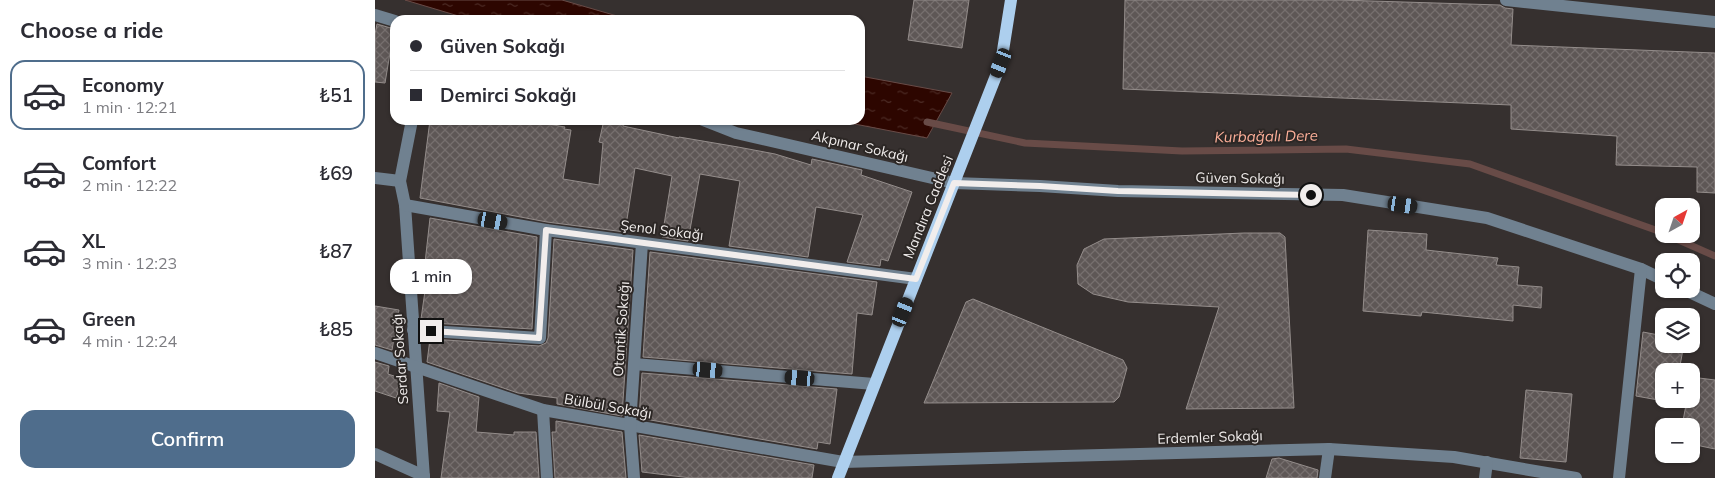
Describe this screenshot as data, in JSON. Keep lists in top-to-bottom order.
{
  "streets": {
    "main road": ["Mandıra Caddesi"],
    "street": [
      "Akpınar Sokağı",
      "Güven Sokağı",
      "Şenol Sokağı",
      "Otantik Sokağı",
      "Serdar Sokağı",
      "Bülbül Sokağı",
      "Erdemler Sokağı"
    ]
  },
  "crossings": [
    ["Akpınar Sokağı", "Güven Sokağı"],
    ["Akpınar Sokağı", "Mandıra Caddesi"],
    ["Güven Sokağı", "Mandıra Caddesi"],
    ["Mandıra Caddesi", "Şenol Sokağı"],
    ["Mandıra Caddesi", "Bülbül Sokağı"],
    ["Mandıra Caddesi", "Erdemler Sokağı"],
    ["Şenol Sokağı", "Otantik Sokağı"],
    ["Şenol Sokağı", "Serdar Sokağı"],
    ["Otantik Sokağı", "Bülbül Sokağı"],
    ["Serdar Sokağı", "Bülbül Sokağı"],
    ["Bülbül Sokağı", "Erdemler Sokağı"]
  ],
  "water": ["Kurbağalı Dere"],
  "north": "top right",
  "page": {
    "heading": "Choose a ride",
    "banner": ["Güven Sokağı", "Demirci Sokağı"],
    "list": [
      {
        "name": "Economy",
        "note": "1 min · 12:21",
        "value": "₺51"
      },
      {
        "name": "Comfort",
        "note": "2 min · 12:22",
        "value": "₺69"
      },
      {
        "name": "XL",
        "note": "3 min · 12:23",
        "value": "₺87"
      },
      {
        "name": "Green",
        "note": "4 min · 12:24",
        "value": "₺85"
      }
    ],
    "map_buttons": ["+", "−"],
    "bubble": "1 min",
    "buttons": "Confirm"
  }
}
